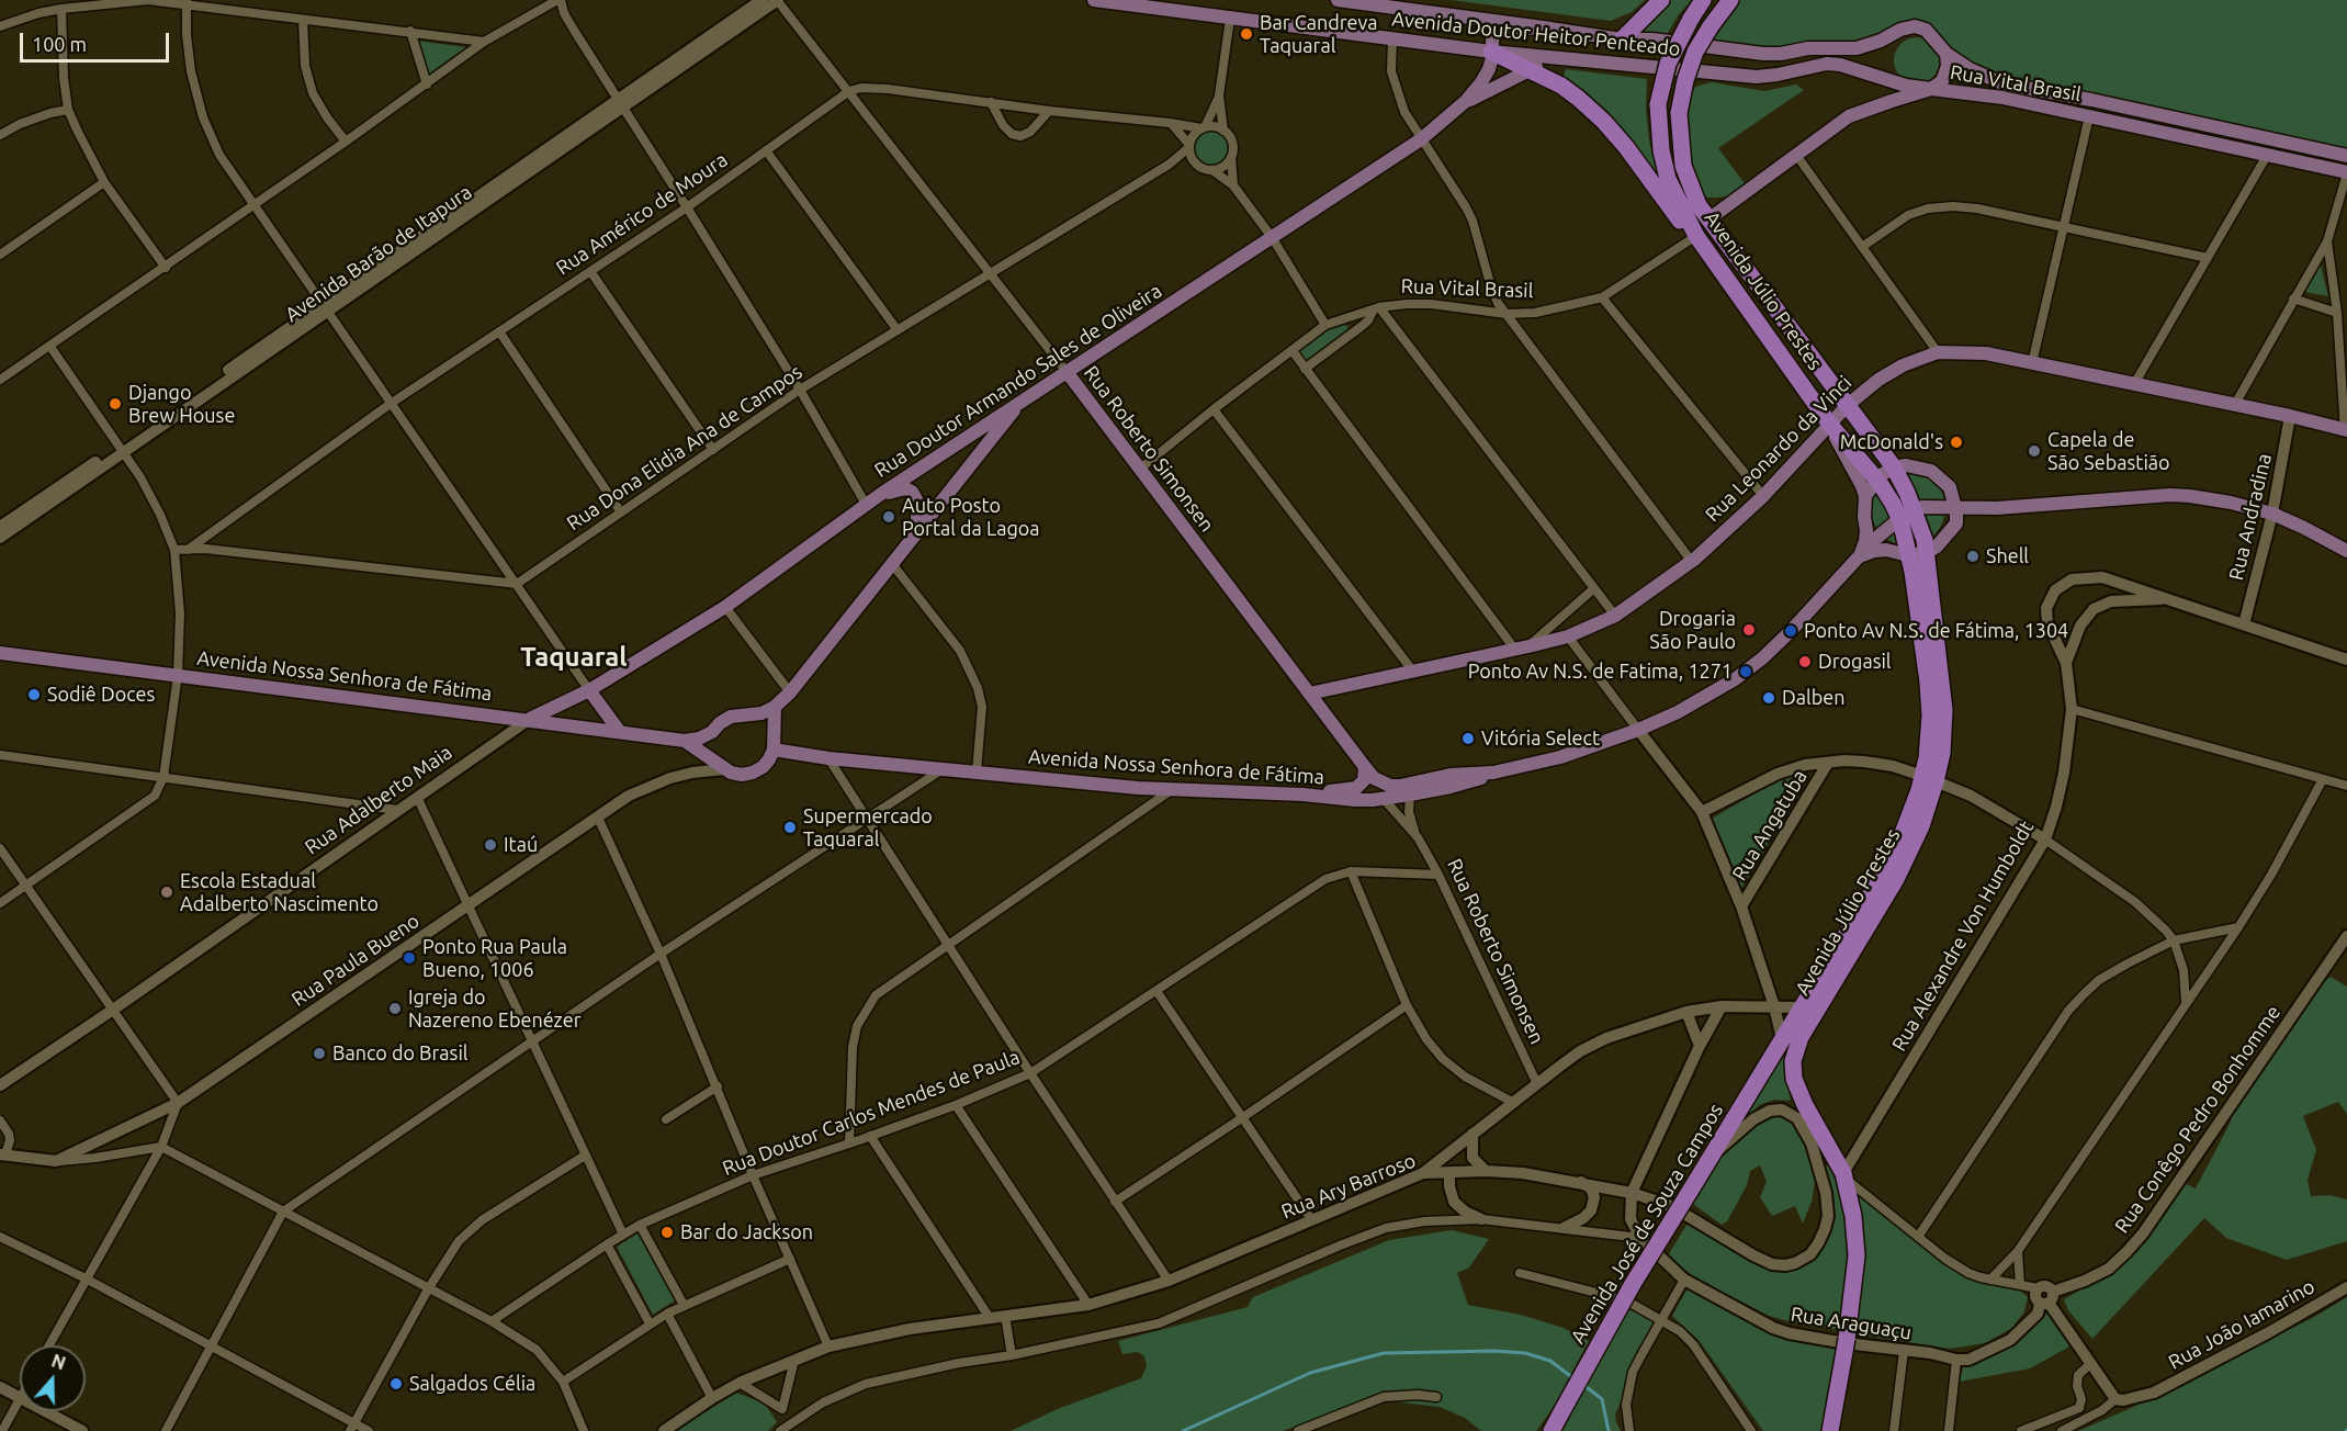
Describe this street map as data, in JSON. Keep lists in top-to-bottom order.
{
  "streets": {
    "highway": ["Avenida Júlio Prestes", "Avenida José de Souza Campos"],
    "main road": [
      "Avenida Doutor Heitor Penteado",
      "Rua Vital Brasil",
      "Avenida Barão de Itapura",
      "Rua Doutor Armando Sales de Oliveira",
      "Rua Roberto Simonsen",
      "Rua Leonardo da Vinci",
      "Rua Andradina",
      "Avenida Nossa Senhora de Fátima",
      "Rua Adalberto Maia",
      "Rua Angatuba",
      "Rua Alexandre Von Humboldt",
      "Rua Paula Bueno",
      "Rua Conêgo Pedro Bonhomme",
      "Rua Ary Barroso",
      "Rua Araguaçu",
      "Rua João Iamarino"
    ],
    "street": ["Rua Américo de Moura", "Rua Dona Elidia Ana de Campos", "Rua Doutor Carlos Mendes de Paula"]
  },
  "crossings": [
    ["Avenida Doutor Heitor Penteado", "Rua Vital Brasil"],
    ["Rua Vital Brasil", "Avenida Júlio Prestes"],
    ["Rua Vital Brasil", "Rua Roberto Simonsen"],
    ["Rua Américo de Moura", "Rua Roberto Simonsen"],
    ["Avenida Barão de Itapura", "Rua Roberto Simonsen"],
    ["Avenida Júlio Prestes", "Rua Leonardo da Vinci"],
    ["Avenida Júlio Prestes", "Avenida Nossa Senhora de Fátima"],
    ["Avenida Júlio Prestes", "Avenida José de Souza Campos"],
    ["Rua Doutor Armando Sales de Oliveira", "Rua Roberto Simonsen"],
    ["Rua Doutor Armando Sales de Oliveira", "Rua Adalberto Maia"],
    ["Rua Dona Elidia Ana de Campos", "Rua Roberto Simonsen"],
    ["Rua Roberto Simonsen", "Rua Leonardo da Vinci"],
    ["Rua Roberto Simonsen", "Avenida Nossa Senhora de Fátima"],
    ["Rua Roberto Simonsen", "Rua Doutor Carlos Mendes de Paula"],
    ["Rua Leonardo da Vinci", "Rua Andradina"],
    ["Rua Andradina", "Rua Alexandre Von Humboldt"],
    ["Avenida Nossa Senhora de Fátima", "Rua Adalberto Maia"],
    ["Rua Conêgo Pedro Bonhomme", "Rua Araguaçu"],
    ["Rua Ary Barroso", "Avenida José de Souza Campos"],
    ["Rua Ary Barroso", "Rua Araguaçu"]
  ],
  "districts": ["Taquaral"],
  "places": [
    "Bar Candreva Taquaral",
    "Django Brew House",
    "McDonald's",
    "Capela de São Sebastião",
    "Auto Posto Portal da Lagoa",
    "Shell",
    "Drogaria São Paulo",
    "Ponto Av N.S. de Fátima, 1304",
    "Drogasil",
    "Ponto Av N.S. de Fatima, 1271",
    "Sodiê Doces",
    "Dalben",
    "Vitória Select",
    "Supermercado Taquaral",
    "Itaú",
    "Escola Estadual Adalberto Nascimento",
    "Ponto Rua Paula Bueno, 1006",
    "Igreja do Nazereno Ebenézer",
    "Banco do Brasil",
    "Bar do Jackson",
    "Salgados Célia"
  ],
  "scale_bar": "100 m",
  "north": "top"
}
